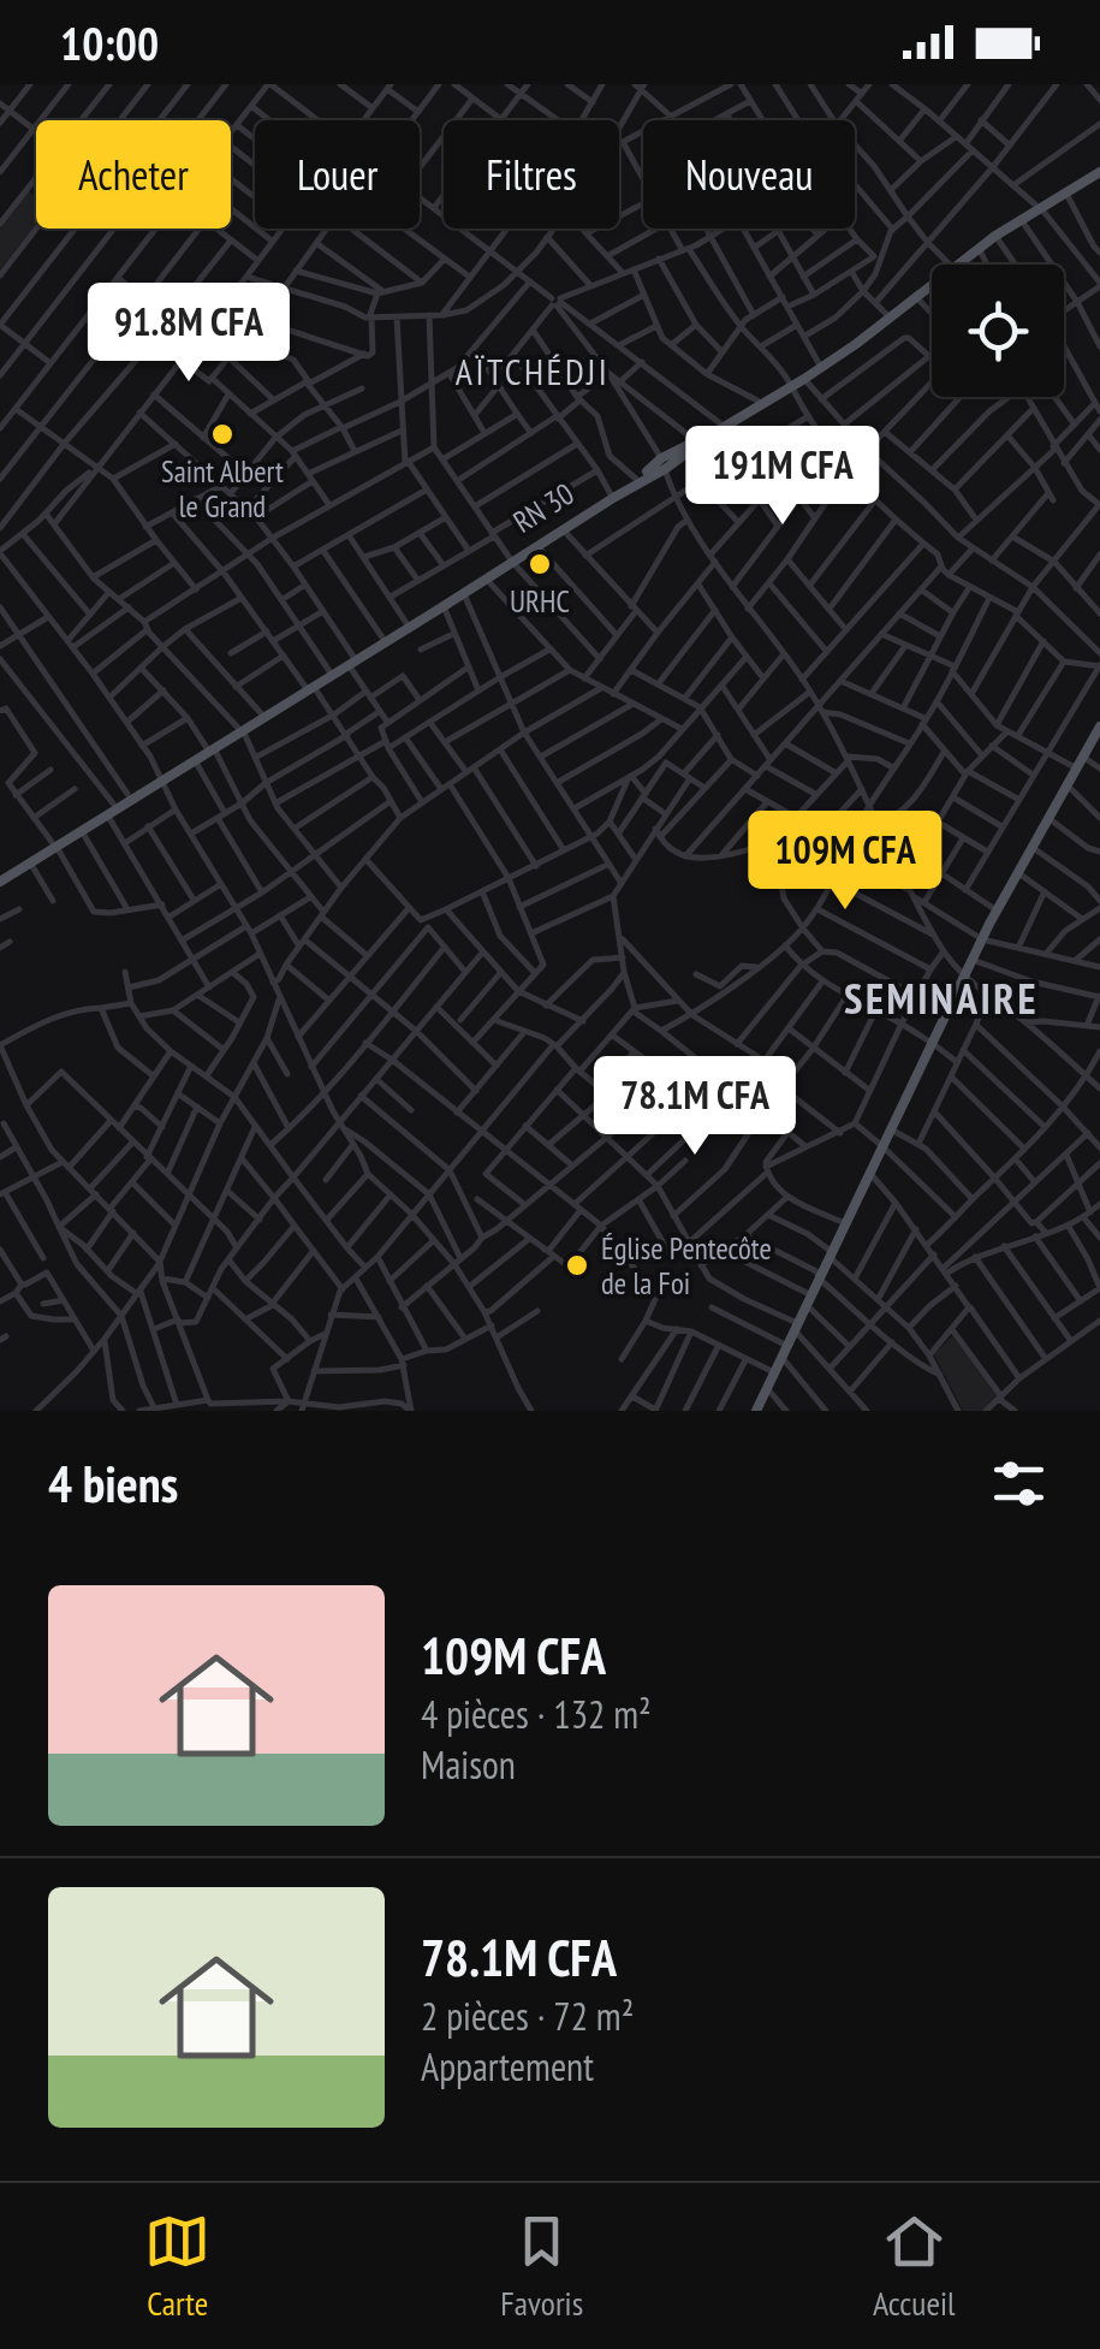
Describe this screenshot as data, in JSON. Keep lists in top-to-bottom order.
{
  "streets": {
    "main road": ["RN 30"]
  },
  "districts": ["AÏTCHÉDJI", "SEMINAIRE"],
  "places": ["Saint Albert le Grand", "URHC", "Église Pentecôte de la Foi"],
  "page": {
    "status": "10:00",
    "chip": [
      "Acheter",
      "Louer",
      "Filtres",
      "Nouveau"
    ],
    "price": [
      "91.8M CFA",
      "191M CFA",
      "109M CFA",
      "78.1M CFA"
    ],
    "heading": "4 biens",
    "list": [
      {
        "name": "109M CFA",
        "note": "4 pièces · 132 m² · Maison"
      },
      {
        "name": "78.1M CFA",
        "note": "2 pièces · 72 m² · Appartement"
      }
    ],
    "tabs": ["Carte", "Favoris", "Accueil"]
  }
}
